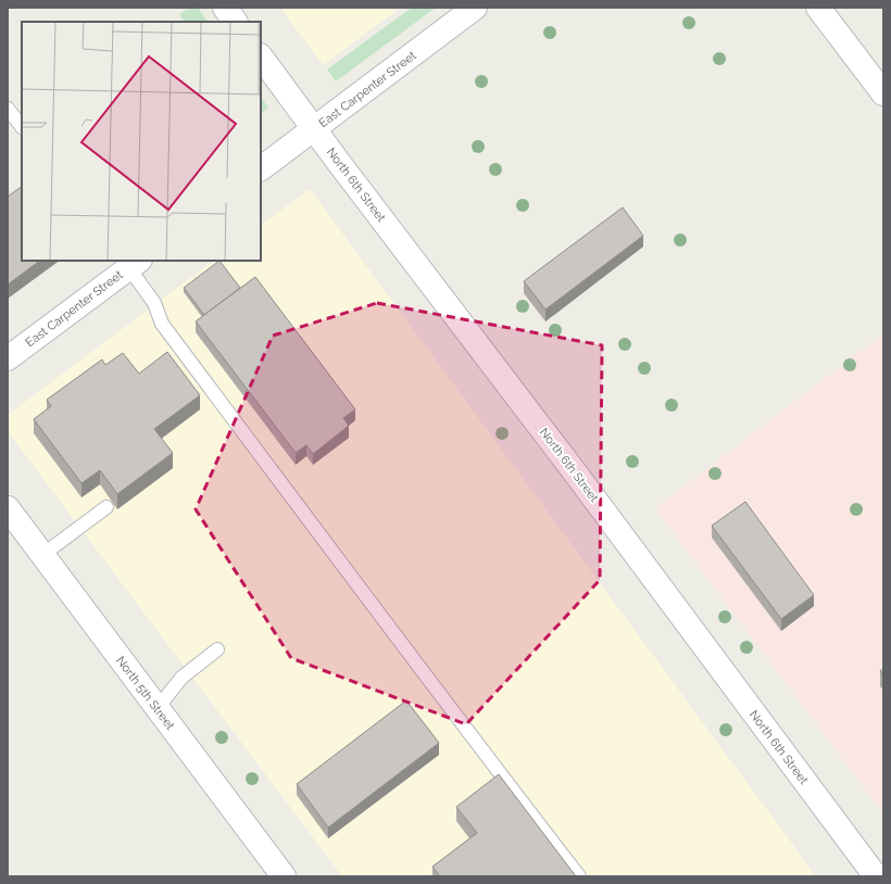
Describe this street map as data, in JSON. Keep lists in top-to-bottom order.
{
  "streets": {
    "main road": ["East Carpenter Street", "North 6th Street", "North 5th Street"]
  },
  "crossings": [
    ["East Carpenter Street", "North 6th Street"]
  ]
}
